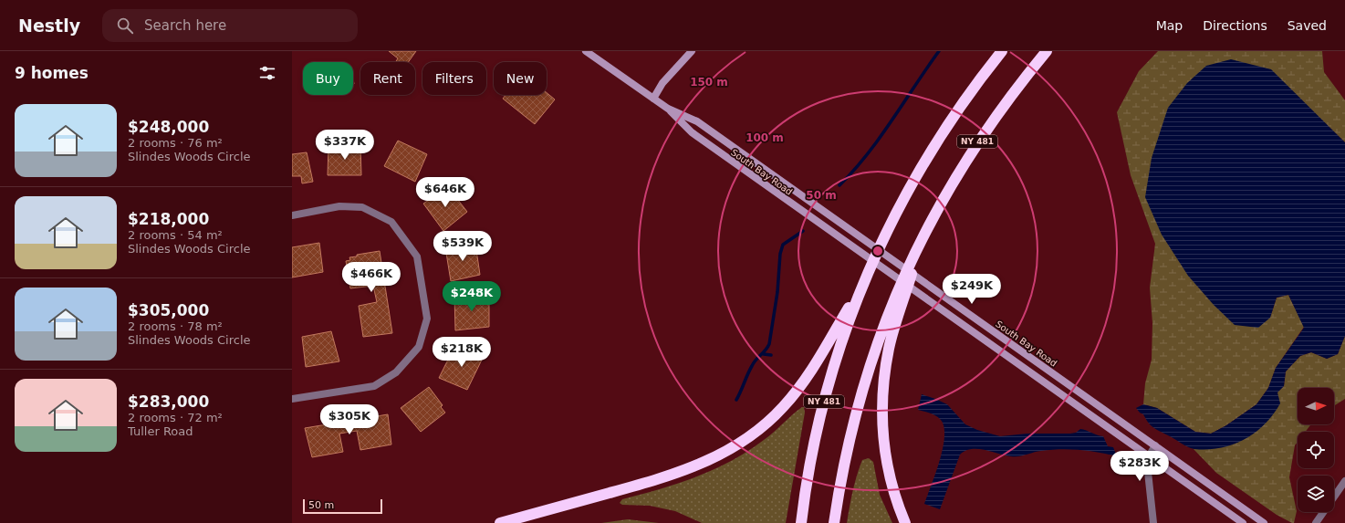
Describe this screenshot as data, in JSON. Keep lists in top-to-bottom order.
{
  "streets": {
    "highway": ["NY 481"],
    "street": ["South Bay Road"]
  },
  "scale_bar": "50 m",
  "north": "right",
  "page": {
    "header": "Nestly",
    "search": "Search here",
    "nav": ["Map", "Directions", "Saved"],
    "heading": "9 homes",
    "chip": [
      "Buy",
      "Rent",
      "Filters",
      "New"
    ],
    "list": [
      {
        "name": "$248,000",
        "note": "2 rooms · 76 m² · Slindes Woods Circle"
      },
      {
        "name": "$218,000",
        "note": "2 rooms · 54 m² · Slindes Woods Circle"
      },
      {
        "name": "$305,000",
        "note": "2 rooms · 78 m² · Slindes Woods Circle"
      },
      {
        "name": "$283,000",
        "note": "2 rooms · 72 m² · Tuller Road"
      }
    ],
    "price": [
      "$337K",
      "$646K",
      "$539K",
      "$466K",
      "$249K",
      "$248K",
      "$218K",
      "$305K",
      "$283K"
    ],
    "scale": "50 m"
  },
  "rings": ["150 m", "100 m", "50 m"]
}
